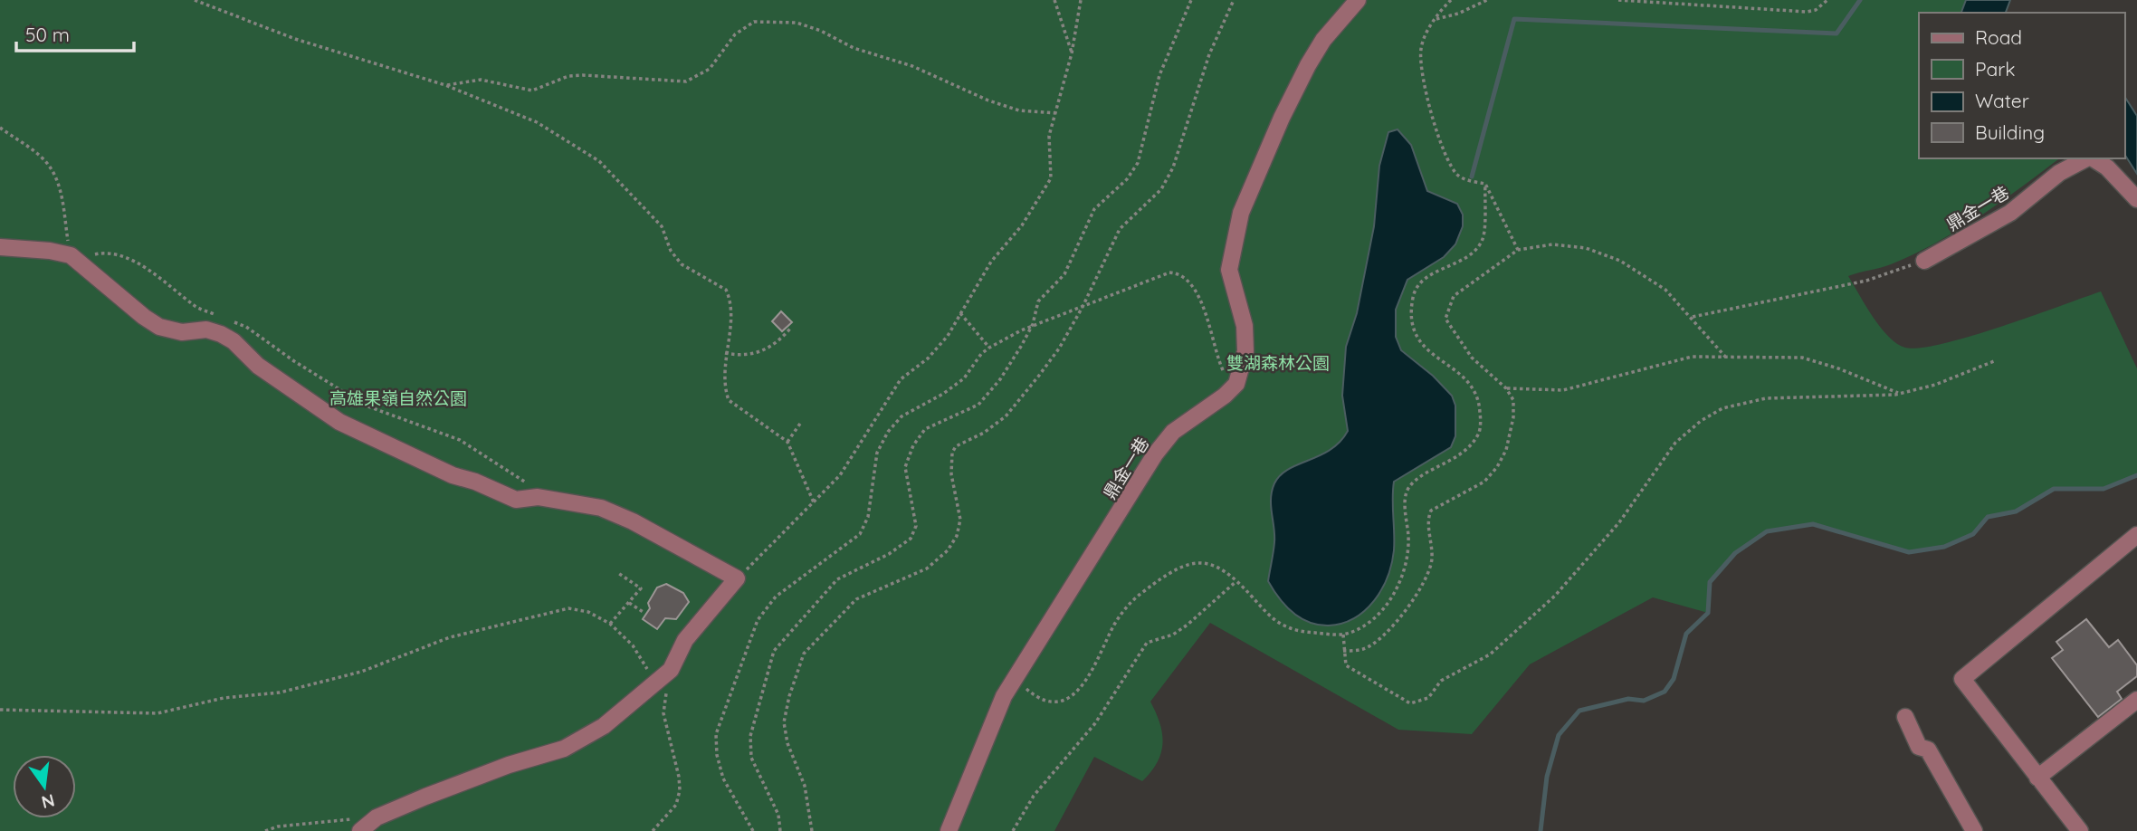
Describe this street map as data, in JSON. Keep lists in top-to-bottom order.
{
  "streets": {
    "lane": ["鼎金一巷"]
  },
  "parks": ["雙湖森林公園", "高雄果嶺自然公園"],
  "legend": [
    "Road",
    "Park",
    "Water",
    "Building"
  ],
  "scale_bar": "50 m",
  "north": "bottom"
}
